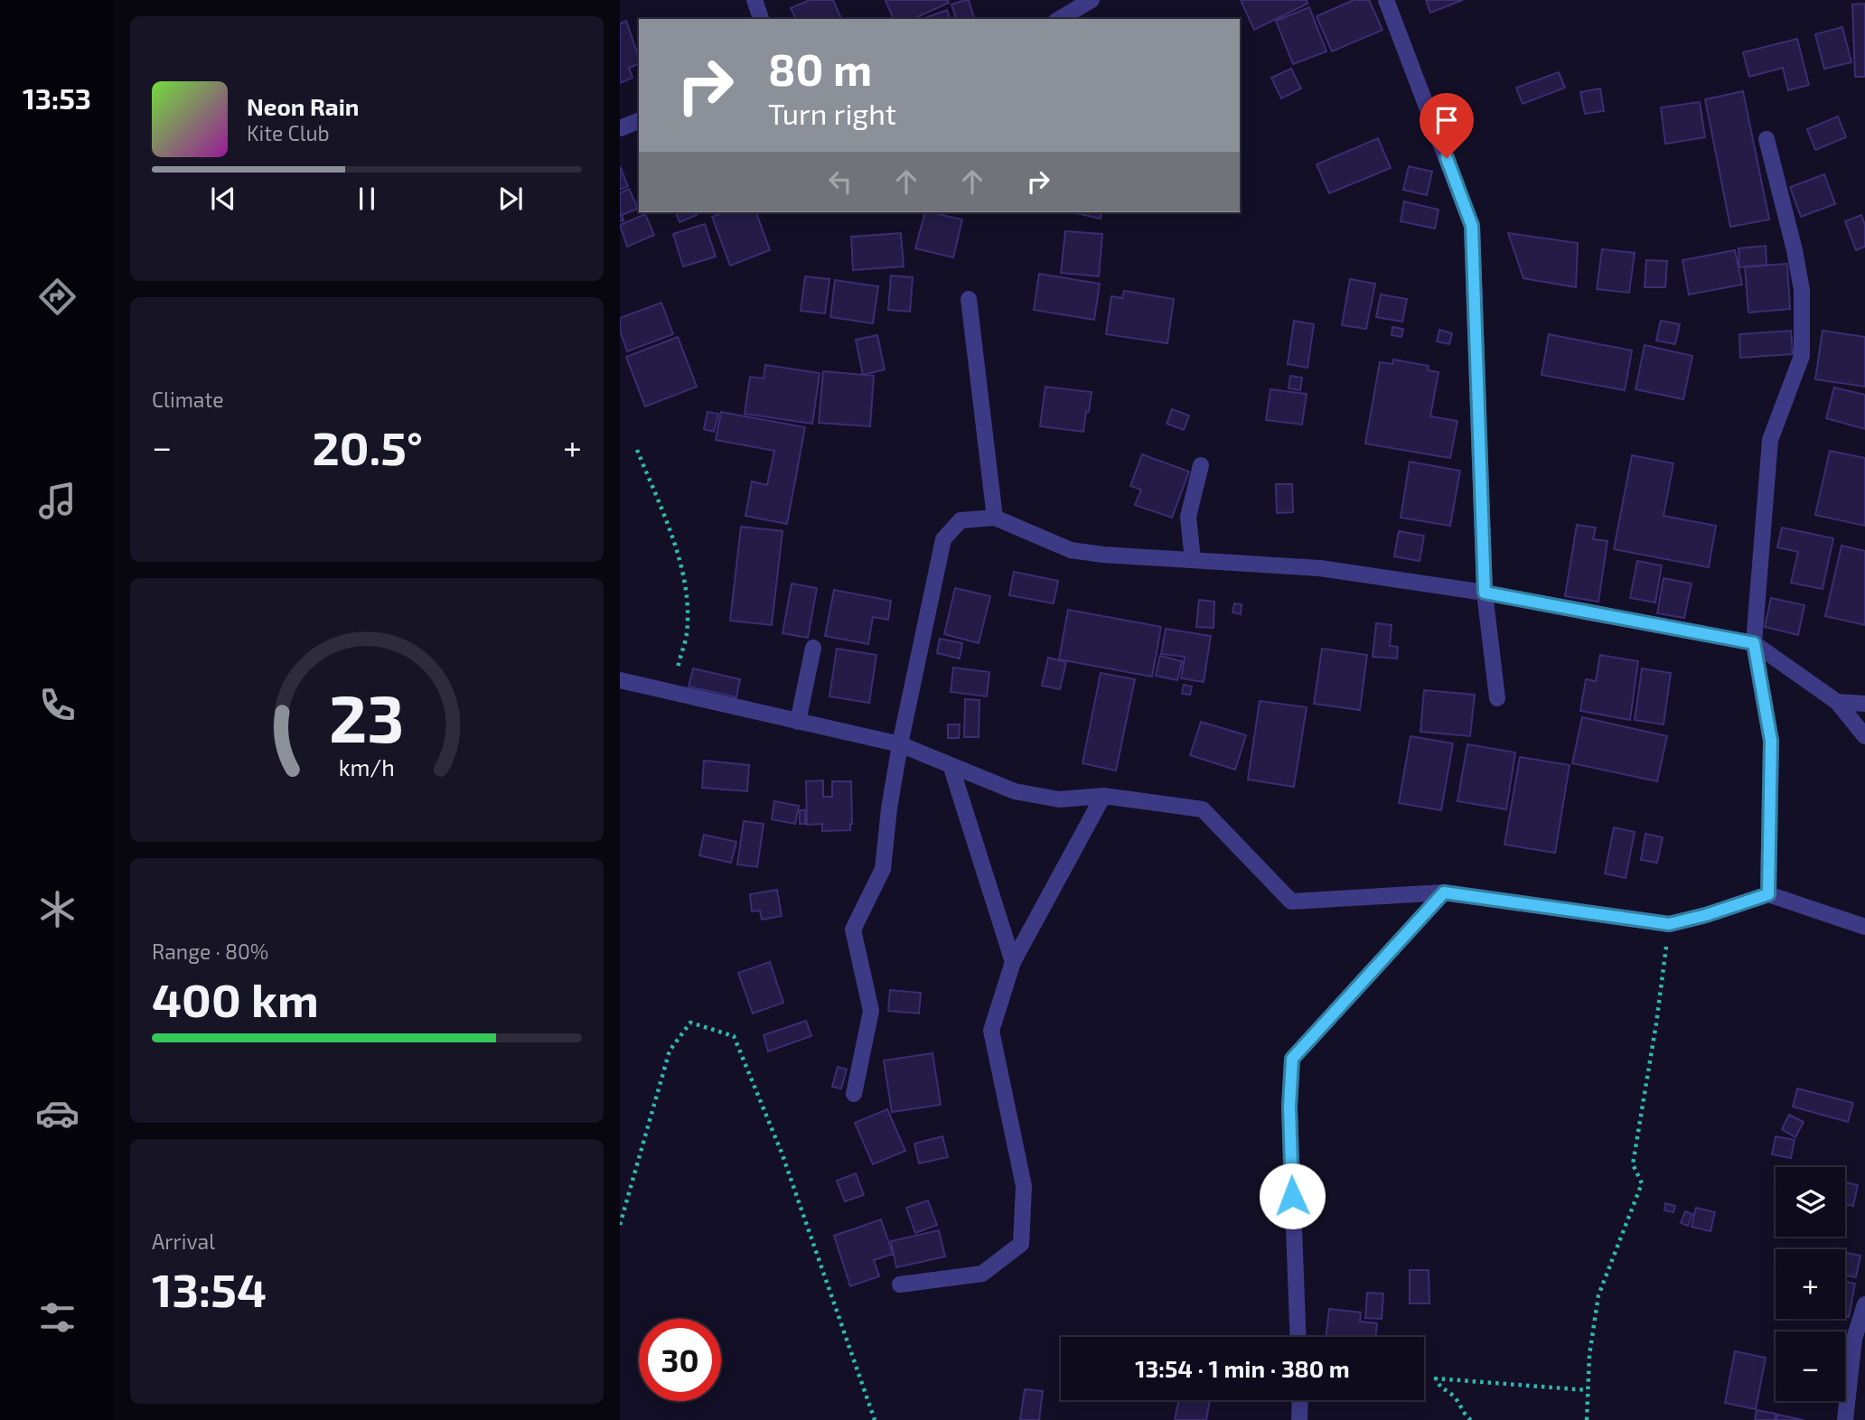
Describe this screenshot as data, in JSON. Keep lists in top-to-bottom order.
{
  "page": {
    "tabs": "13:53",
    "turn": ["80 m", "Turn right"],
    "song": ["Neon Rain", "Kite Club"],
    "tile": [
      "Climate",
      ["Range · 80%", "400 km"],
      ["Arrival", "13:54"]
    ],
    "heat": ["−", "20.5°", "+"],
    "map_buttons": ["+", "−"],
    "limit": "30",
    "trip": "13:54 · 1 min · 380 m",
    "gauge": ["23", "km/h"]
  }
}
